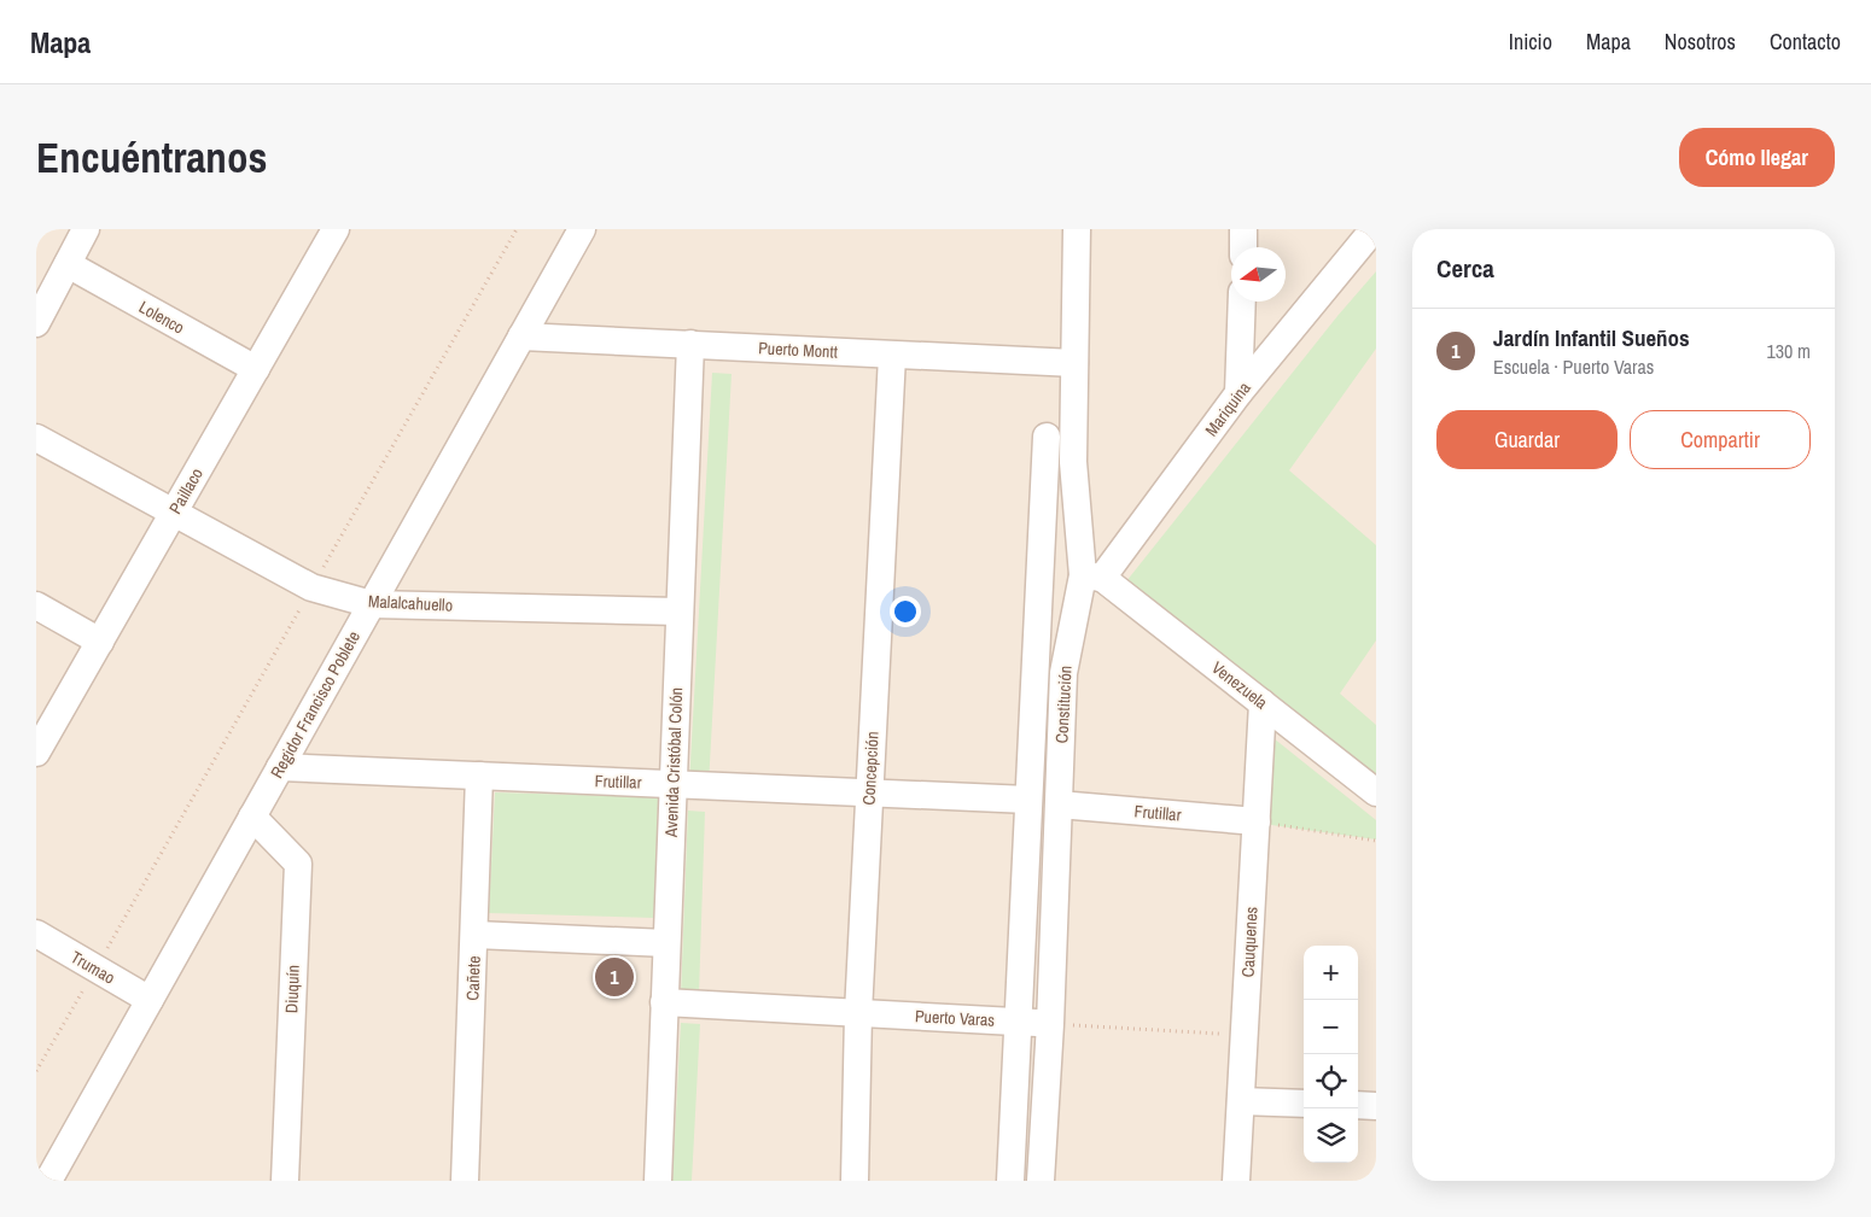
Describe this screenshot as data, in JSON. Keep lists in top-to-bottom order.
{
  "streets": {
    "street": [
      "Lolenco",
      "Puerto Montt",
      "Mariquina",
      "Paillaco",
      "Malalcahuello",
      "Venezuela",
      "Regidor Francisco Poblete",
      "Constitución",
      "Avenida Cristóbal Colón",
      "Concepción",
      "Frutillar",
      "Cauquenes",
      "Trumao",
      "Cañete",
      "Diuquín",
      "Puerto Varas"
    ]
  },
  "crossings": [
    ["Lolenco", "Paillaco"],
    ["Puerto Montt", "Regidor Francisco Poblete"],
    ["Puerto Montt", "Constitución"],
    ["Puerto Montt", "Avenida Cristóbal Colón"],
    ["Puerto Montt", "Concepción"],
    ["Mariquina", "Venezuela"],
    ["Mariquina", "Constitución"],
    ["Paillaco", "Malalcahuello"],
    ["Malalcahuello", "Regidor Francisco Poblete"],
    ["Malalcahuello", "Avenida Cristóbal Colón"],
    ["Venezuela", "Constitución"],
    ["Venezuela", "Cauquenes"],
    ["Regidor Francisco Poblete", "Frutillar"],
    ["Regidor Francisco Poblete", "Trumao"],
    ["Regidor Francisco Poblete", "Diuquín"],
    ["Constitución", "Frutillar"],
    ["Constitución", "Puerto Varas"],
    ["Avenida Cristóbal Colón", "Frutillar"],
    ["Avenida Cristóbal Colón", "Puerto Varas"],
    ["Concepción", "Frutillar"],
    ["Concepción", "Puerto Varas"],
    ["Frutillar", "Cauquenes"],
    ["Frutillar", "Cañete"]
  ],
  "north": "left",
  "page": {
    "header": "Mapa",
    "nav": [
      "Inicio",
      "Mapa",
      "Nosotros",
      "Contacto"
    ],
    "buttons": [
      "Cómo llegar",
      ["Guardar", "Compartir"]
    ],
    "title": "Encuéntranos",
    "heading": "Cerca",
    "list": [
      {
        "mark": "1",
        "name": "Jardín Infantil Sueños",
        "note": "Escuela · Puerto Varas",
        "value": "130 m"
      }
    ],
    "map_buttons": ["+", "−"],
    "pins": "1"
  }
}
